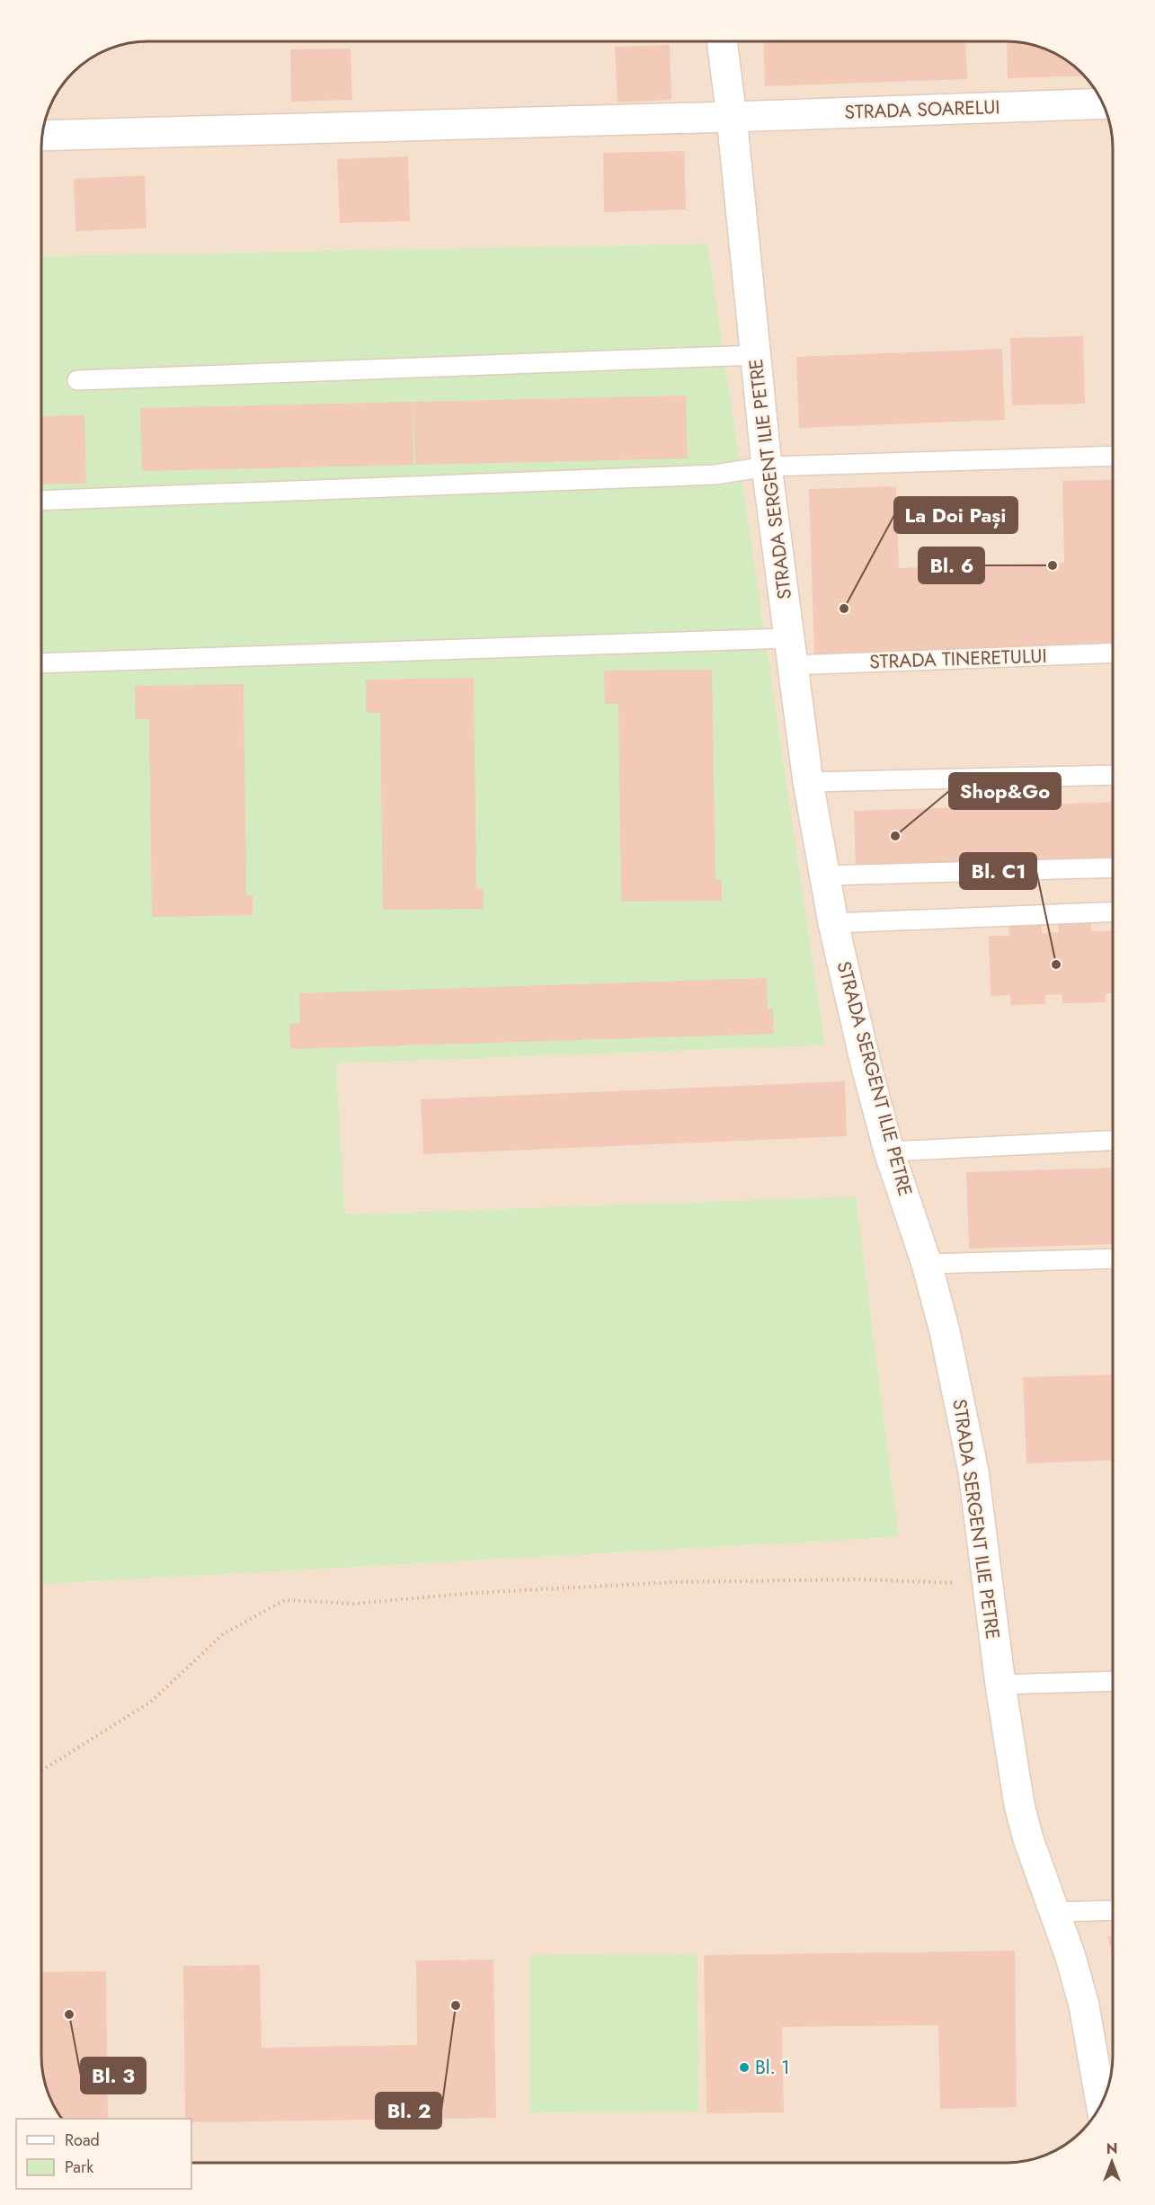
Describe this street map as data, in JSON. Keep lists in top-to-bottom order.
{
  "streets": {
    "street": ["STRADA SOARELUI", "STRADA SERGENT ILIE PETRE"],
    "lane": ["STRADA TINERETULUI"]
  },
  "crossings": [
    ["STRADA SOARELUI", "STRADA SERGENT ILIE PETRE"],
    ["STRADA SERGENT ILIE PETRE", "STRADA TINERETULUI"]
  ],
  "places": [
    "Bl. 6",
    "La Doi Pași",
    "Shop&Go",
    "Bl. C1",
    "Bl. 2",
    "Bl. 3",
    "Bl. 1"
  ],
  "legend": ["Road", "Park"],
  "north": "top"
}
